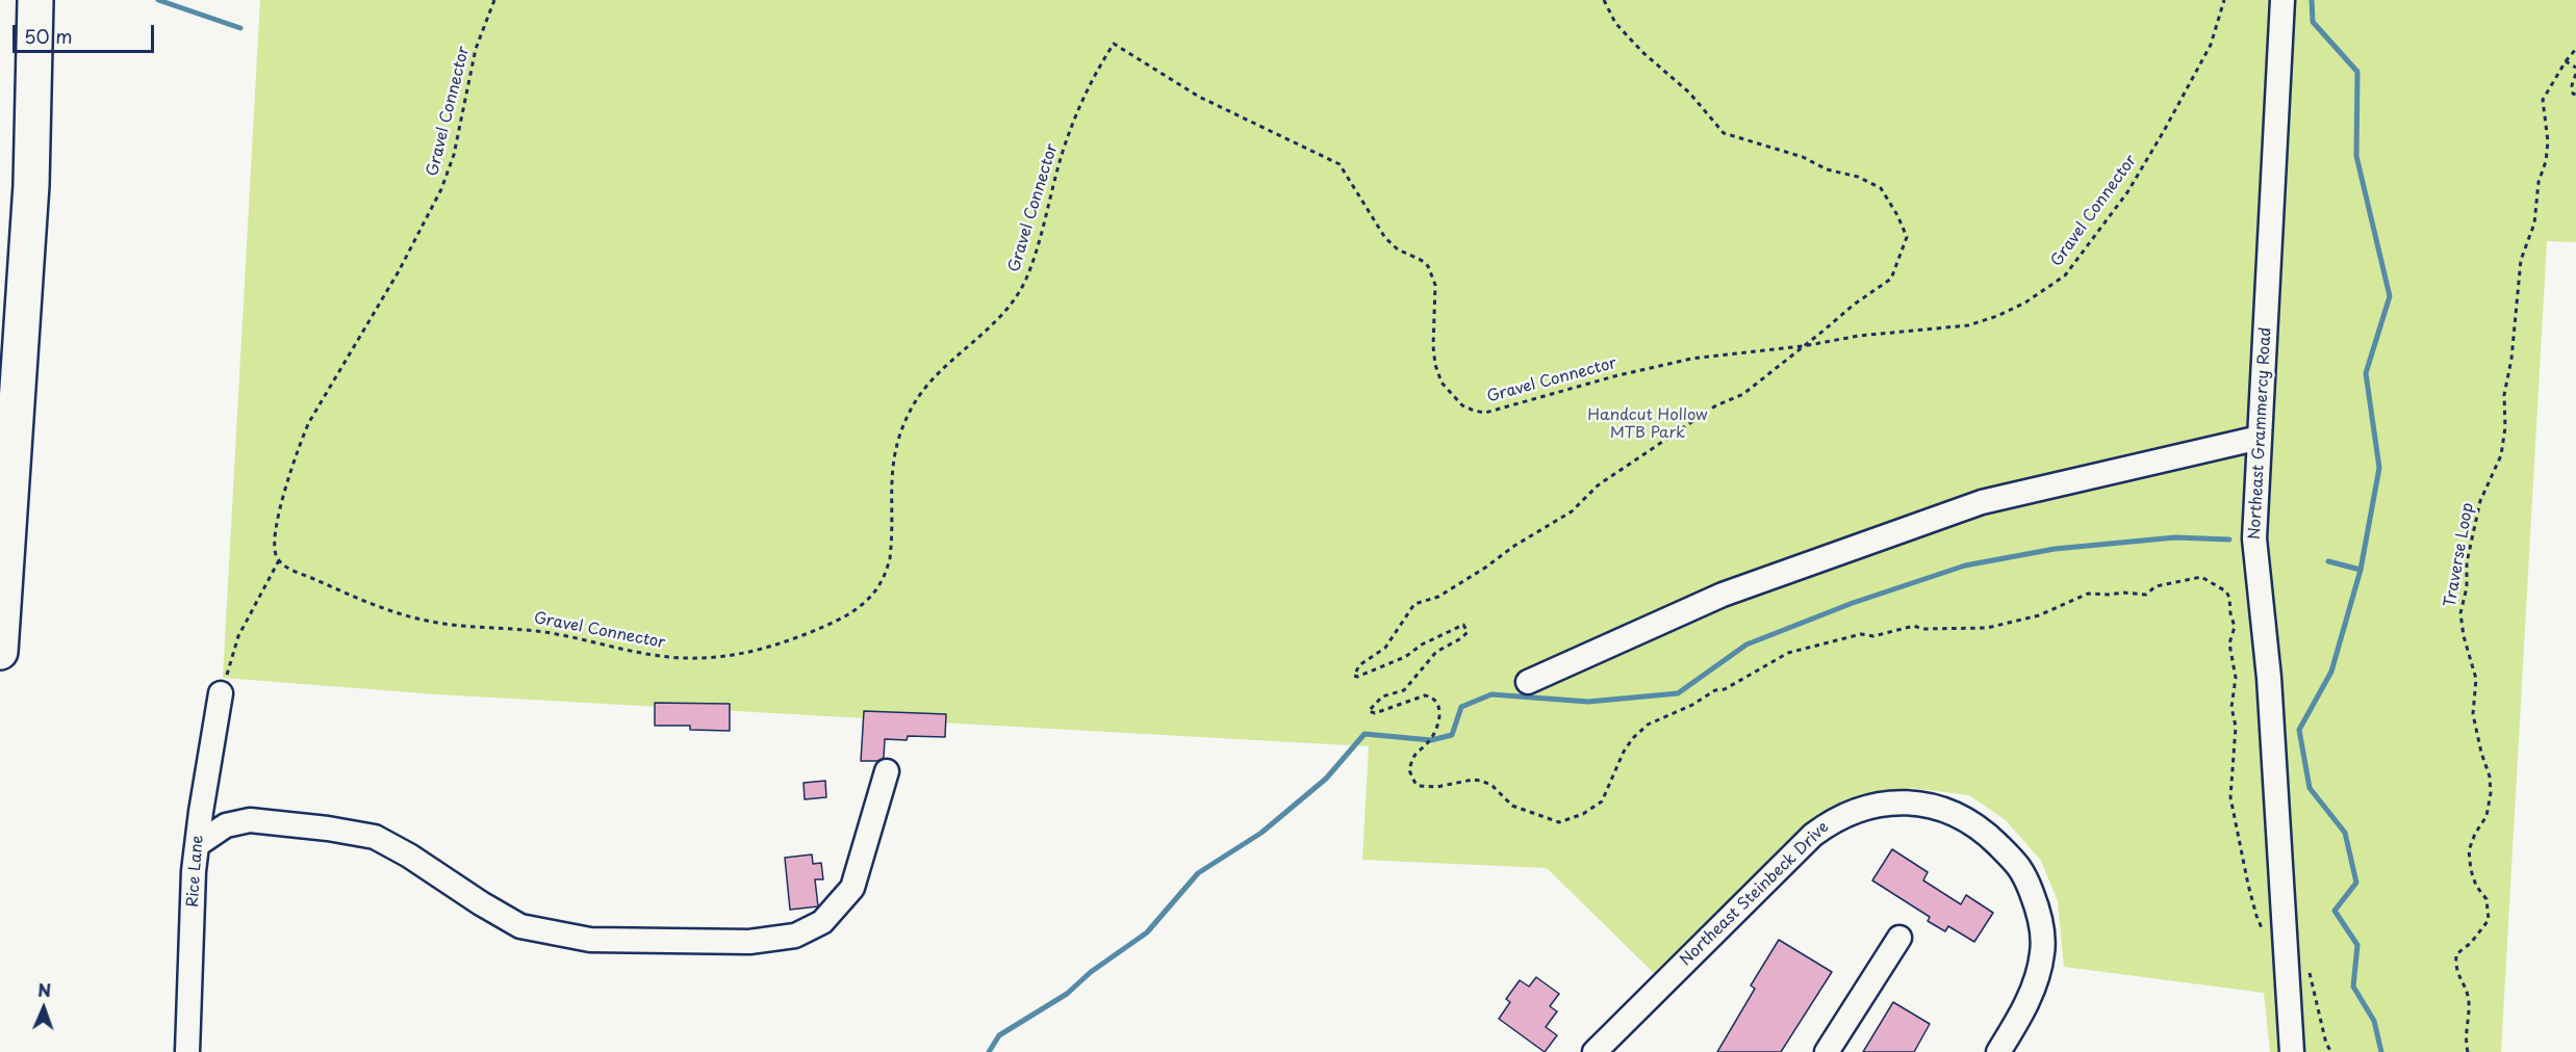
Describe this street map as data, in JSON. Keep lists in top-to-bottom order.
{
  "streets": {
    "street": ["Northeast Grammercy Road", "Rice Lane", "Northeast Steinbeck Drive"],
    "path": ["Gravel Connector", "Traverse Loop"]
  },
  "parks": ["Handcut Hollow MTB Park"],
  "scale_bar": "50 m",
  "north": "top"
}
